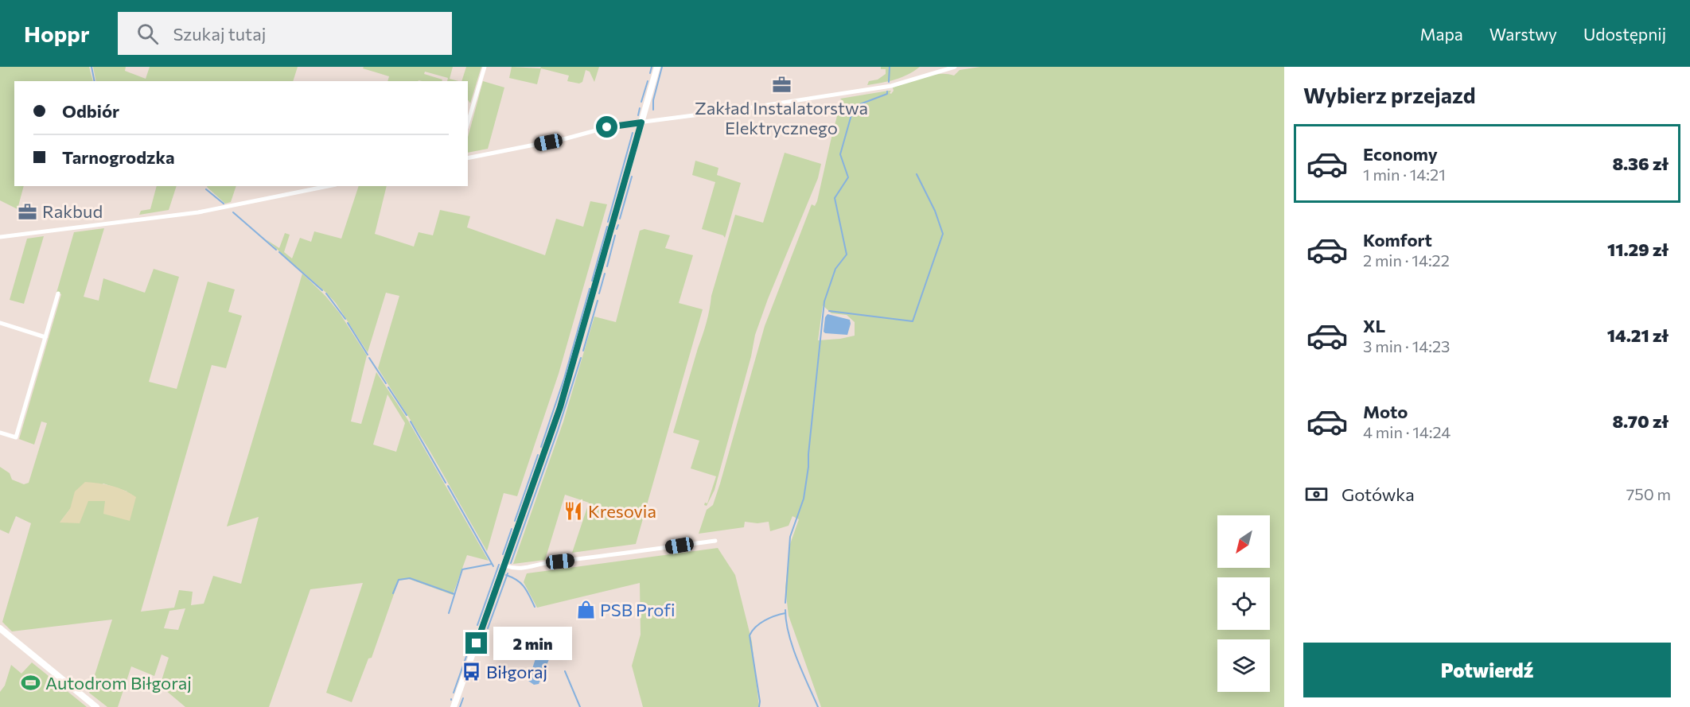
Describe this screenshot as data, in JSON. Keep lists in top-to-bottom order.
{
  "places": {
    "office": ["Zakład Instalatorstwa Elektrycznego", "Rakbud"],
    "restaurant": ["Kresovia"],
    "shop": ["PSB Profi"],
    "bus stop": ["Biłgoraj"],
    "sports": ["Autodrom Biłgoraj"]
  },
  "north": "bottom left",
  "page": {
    "header": "Hoppr",
    "search": "Szukaj tutaj",
    "nav": ["Mapa", "Warstwy", "Udostępnij"],
    "heading": "Wybierz przejazd",
    "banner": ["Odbiór", "Tarnogrodzka"],
    "list": [
      {
        "name": "Economy",
        "note": "1 min · 14:21",
        "value": "8.36 zł"
      },
      {
        "name": "Komfort",
        "note": "2 min · 14:22",
        "value": "11.29 zł"
      },
      {
        "name": "XL",
        "note": "3 min · 14:23",
        "value": "14.21 zł"
      },
      {
        "name": "Moto",
        "note": "4 min · 14:24",
        "value": "8.70 zł"
      }
    ],
    "pay": ["Gotówka", "750 m"],
    "bubble": "2 min",
    "buttons": "Potwierdź"
  }
}
